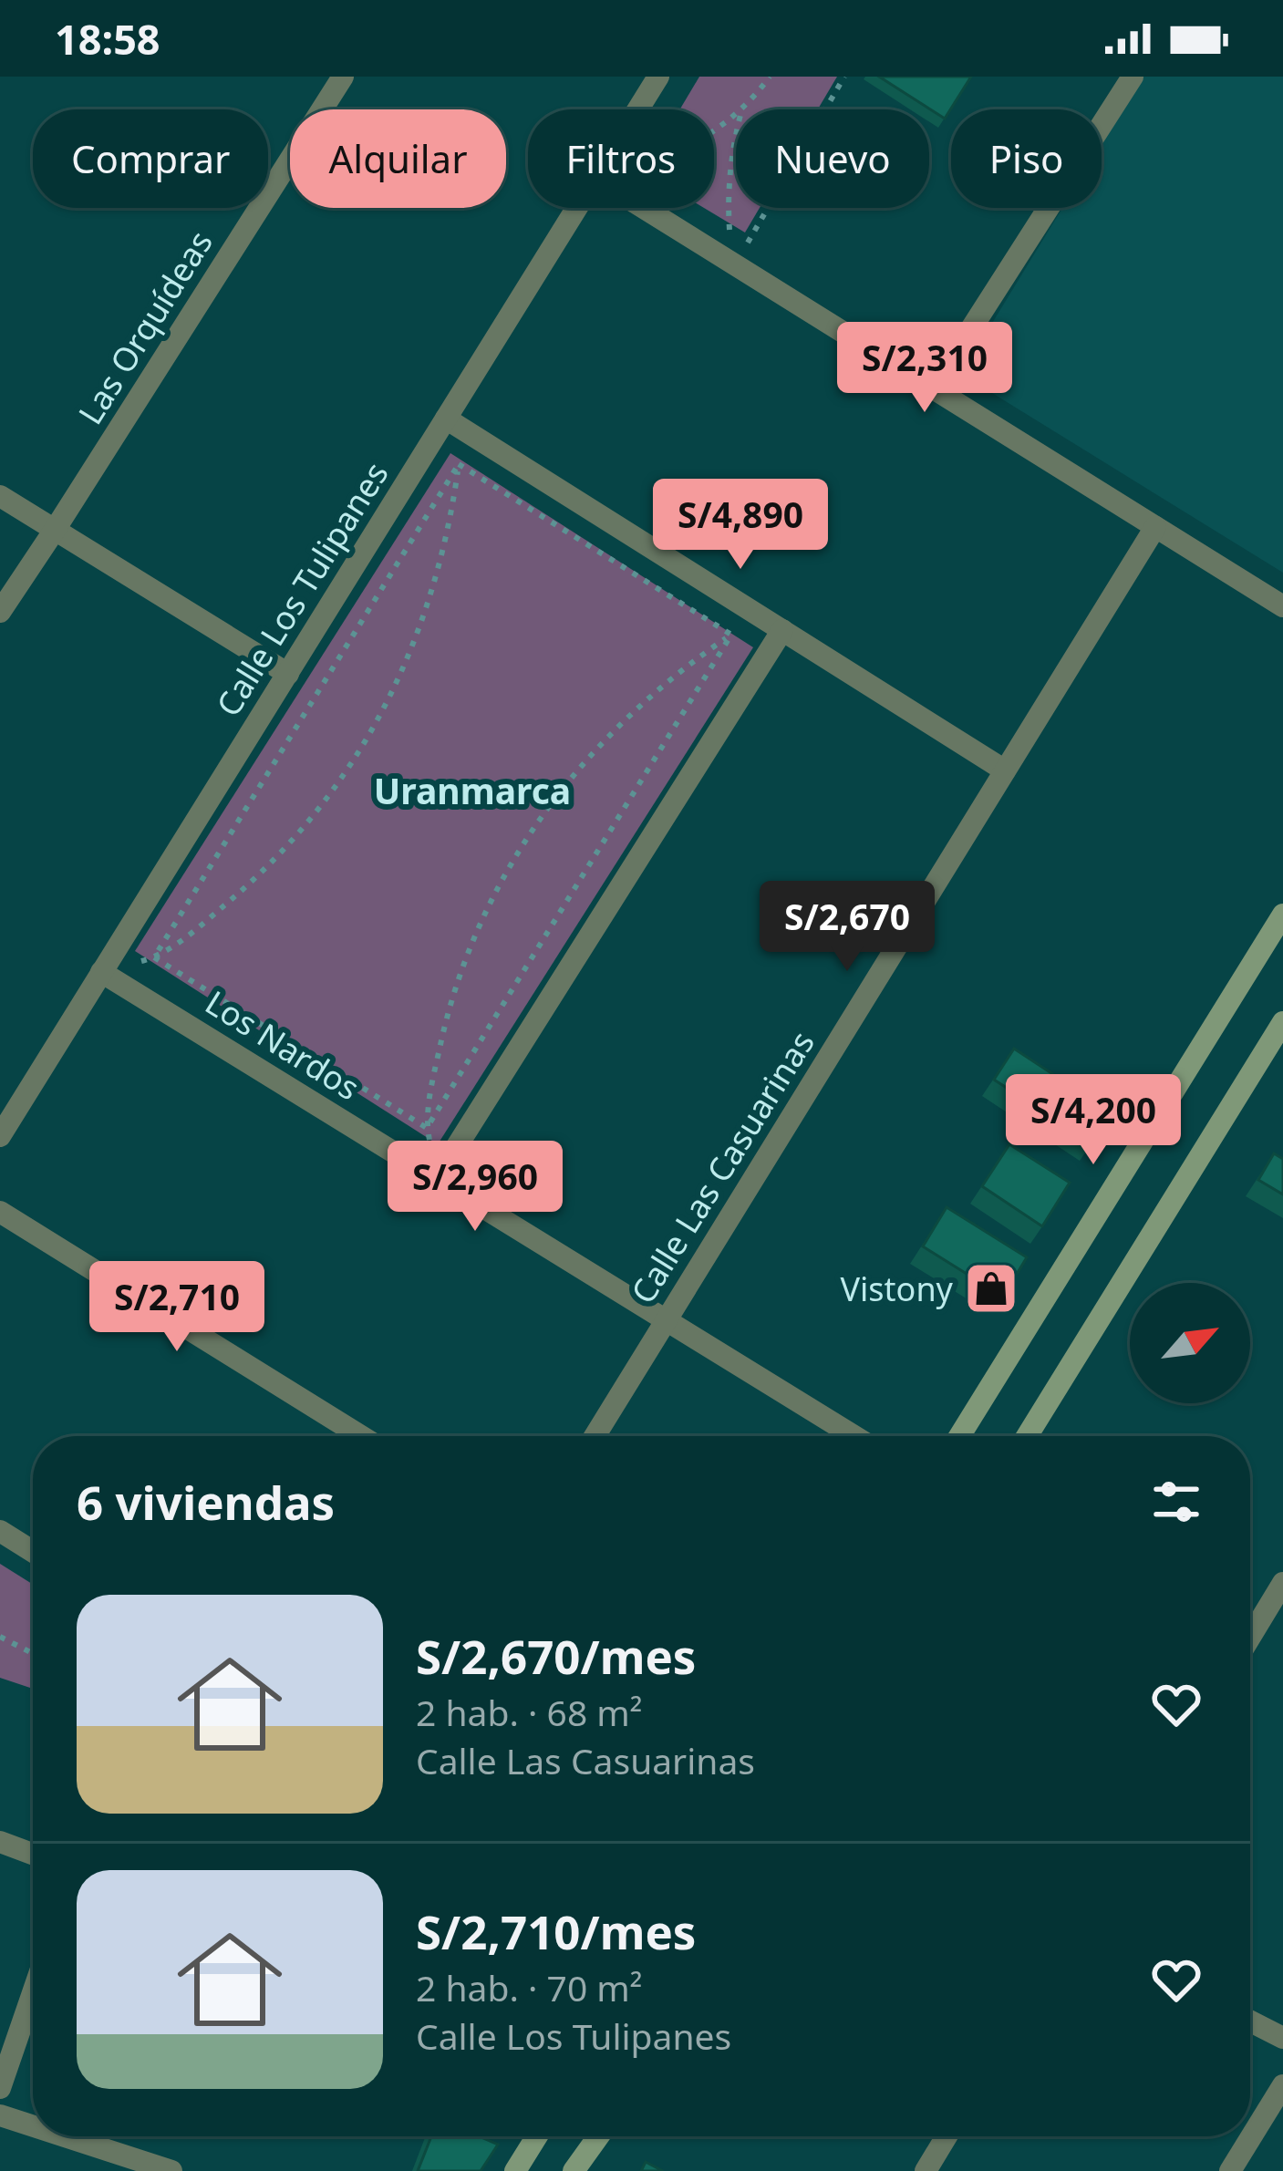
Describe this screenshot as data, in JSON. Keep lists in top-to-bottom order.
{
  "streets": {
    "street": [
      "Las Orquídeas",
      "Calle Los Tulipanes",
      "Los Nardos",
      "Calle Las Casuarinas"
    ]
  },
  "crossings": [
    ["Calle Los Tulipanes", "Los Nardos"],
    ["Los Nardos", "Calle Las Casuarinas"]
  ],
  "districts": ["Uranmarca"],
  "places": {
    "shop": ["Vistony"]
  },
  "north": "top right",
  "page": {
    "status": "18:58",
    "chip": [
      "Comprar",
      "Alquilar",
      "Filtros",
      "Nuevo",
      "Piso"
    ],
    "price": [
      "S/2,310",
      "S/4,890",
      "S/2,670",
      "S/4,200",
      "S/2,960",
      "S/2,710"
    ],
    "heading": "6 viviendas",
    "list": [
      {
        "name": "S/2,670/mes",
        "note": "2 hab. · 68 m² · Calle Las Casuarinas"
      },
      {
        "name": "S/2,710/mes",
        "note": "2 hab. · 70 m² · Calle Los Tulipanes"
      }
    ]
  }
}
